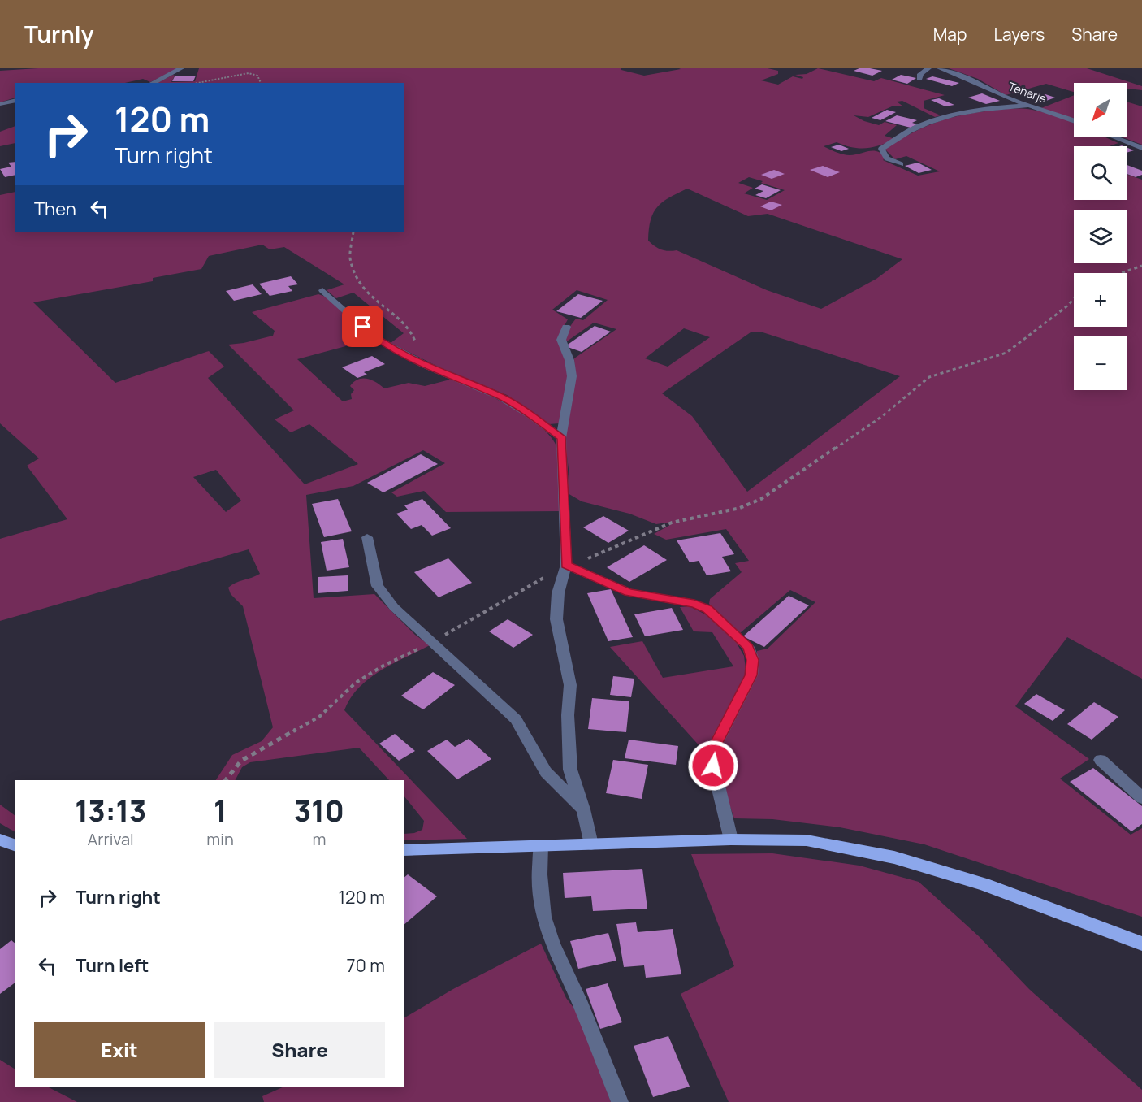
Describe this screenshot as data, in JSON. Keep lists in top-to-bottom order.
{
  "streets": {
    "street": ["Teharje"]
  },
  "north": "bottom left",
  "page": {
    "header": "Turnly",
    "nav": ["Map", "Layers", "Share"],
    "map_buttons": ["+", "−"],
    "turn": ["120 m", "Turn right"],
    "then": "Then",
    "eta": [
      "13:13",
      "Arrival",
      "1",
      "min",
      "310",
      "m"
    ],
    "list": [
      {
        "name": "Turn right",
        "value": "120 m"
      },
      {
        "name": "Turn left",
        "value": "70 m"
      }
    ],
    "buttons": ["Exit", "Share"]
  }
}
